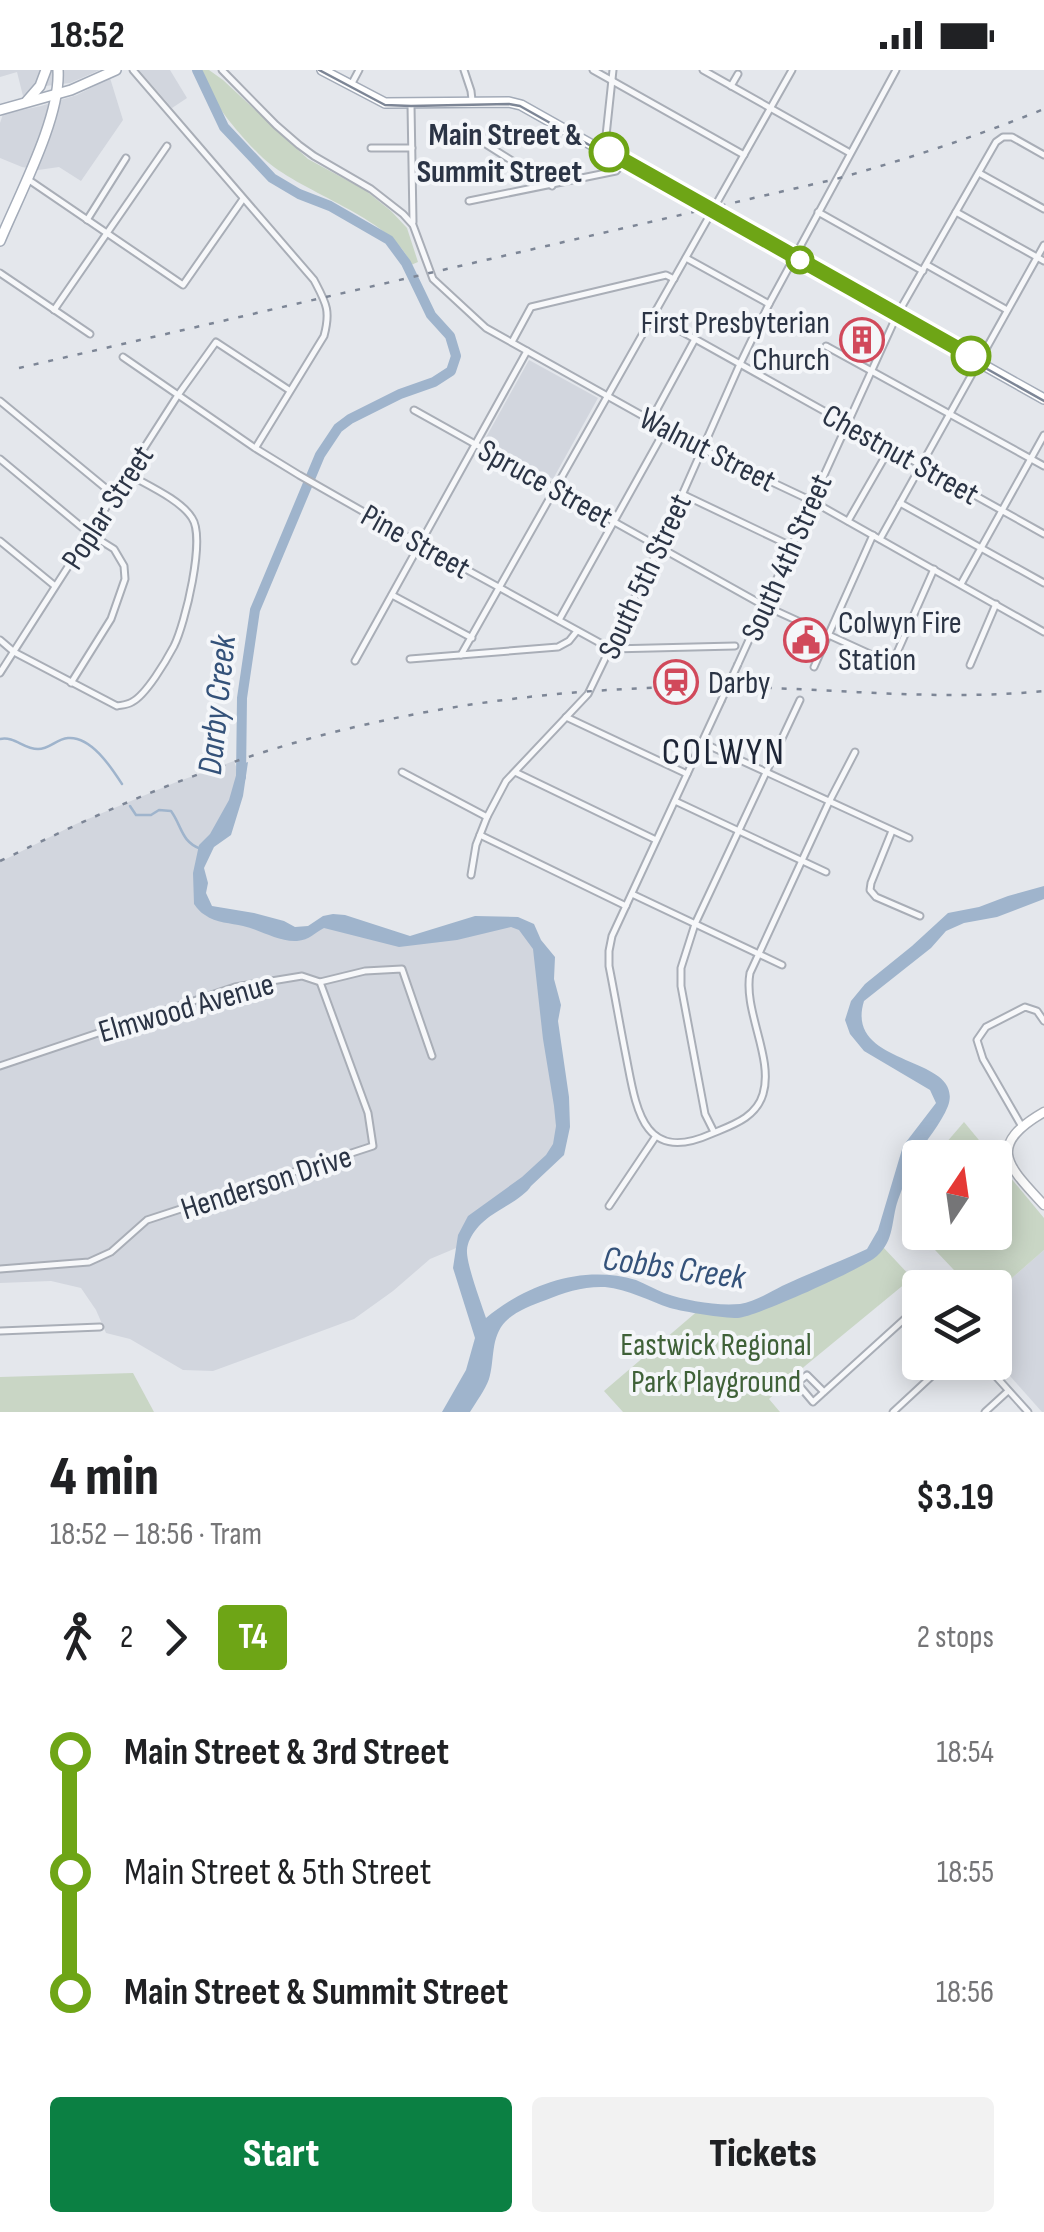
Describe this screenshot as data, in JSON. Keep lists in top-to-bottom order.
{
  "streets": {
    "street": [
      "Walnut Street",
      "Chestnut Street",
      "Spruce Street",
      "Poplar Street",
      "Pine Street",
      "South 4th Street",
      "South 5th Street",
      "Elmwood Avenue",
      "Henderson Drive"
    ]
  },
  "crossings": [
    ["Walnut Street", "Spruce Street"],
    ["Walnut Street", "South 4th Street"],
    ["Walnut Street", "South 5th Street"],
    ["Chestnut Street", "South 4th Street"],
    ["Chestnut Street", "South 5th Street"],
    ["Spruce Street", "South 4th Street"],
    ["Spruce Street", "South 5th Street"],
    ["Poplar Street", "Pine Street"],
    ["Pine Street", "South 5th Street"],
    ["Elmwood Avenue", "Henderson Drive"]
  ],
  "districts": ["COLWYN"],
  "water": ["Darby Creek", "Cobbs Creek"],
  "parks": ["Eastwick Regional Park Playground"],
  "places": {
    "other": ["Main Street & Summit Street"],
    "building": ["First Presbyterian Church"],
    "public building": ["Colwyn Fire Station"],
    "station": ["Darby"]
  },
  "lines": ["tram line T4"],
  "north": "top",
  "page": {
    "status": "18:52",
    "heading": ["4 min", "18:52 – 18:56 · Tram", "$3.19"],
    "legs": ["2", "T4", "2 stops"],
    "list": [
      {
        "name": "Main Street & 3rd Street",
        "value": "18:54"
      },
      {
        "name": "Main Street & 5th Street",
        "value": "18:55"
      },
      {
        "name": "Main Street & Summit Street",
        "value": "18:56"
      }
    ],
    "buttons": ["Start", "Tickets"]
  }
}
